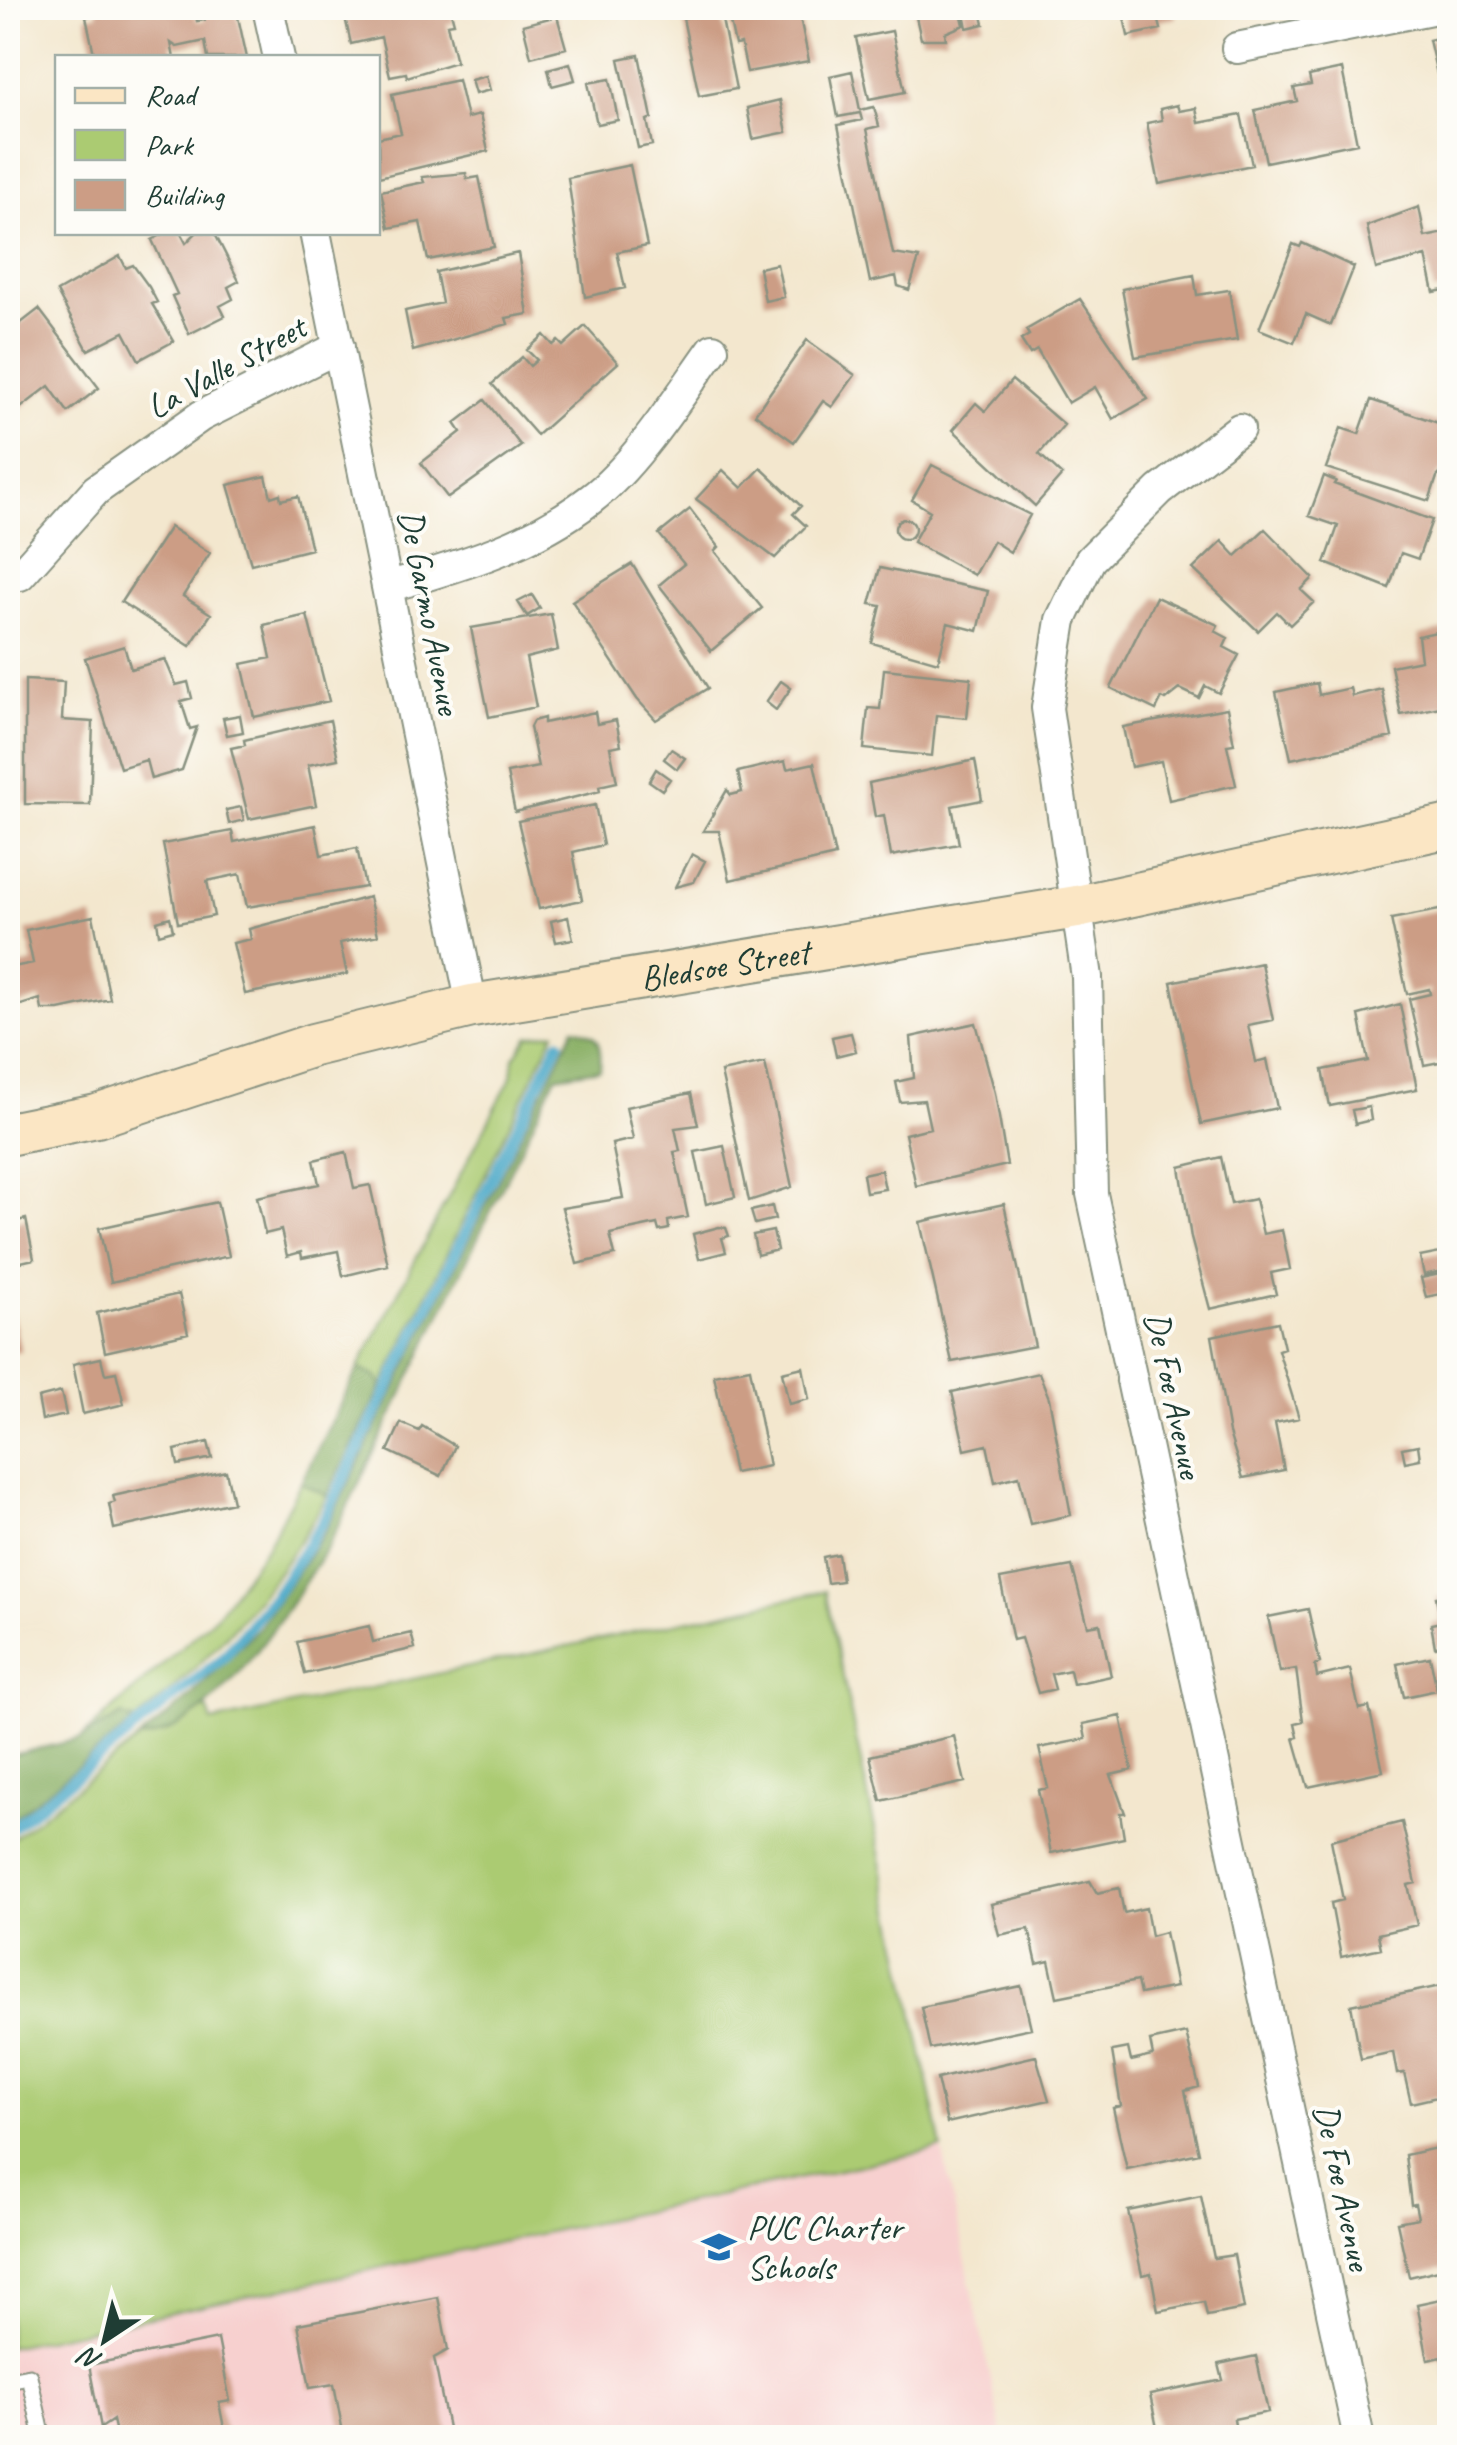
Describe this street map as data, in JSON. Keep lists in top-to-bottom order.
{
  "streets": {
    "street": [
      "La Valle Street",
      "De Garmo Avenue",
      "Bledsoe Street",
      "De Foe Avenue"
    ]
  },
  "crossings": [
    ["La Valle Street", "De Garmo Avenue"],
    ["De Garmo Avenue", "Bledsoe Street"],
    ["Bledsoe Street", "De Foe Avenue"]
  ],
  "places": {
    "school or university": ["PUC Charter Schools"]
  },
  "legend": ["Road", "Park", "Building"],
  "north": "bottom left"
}
